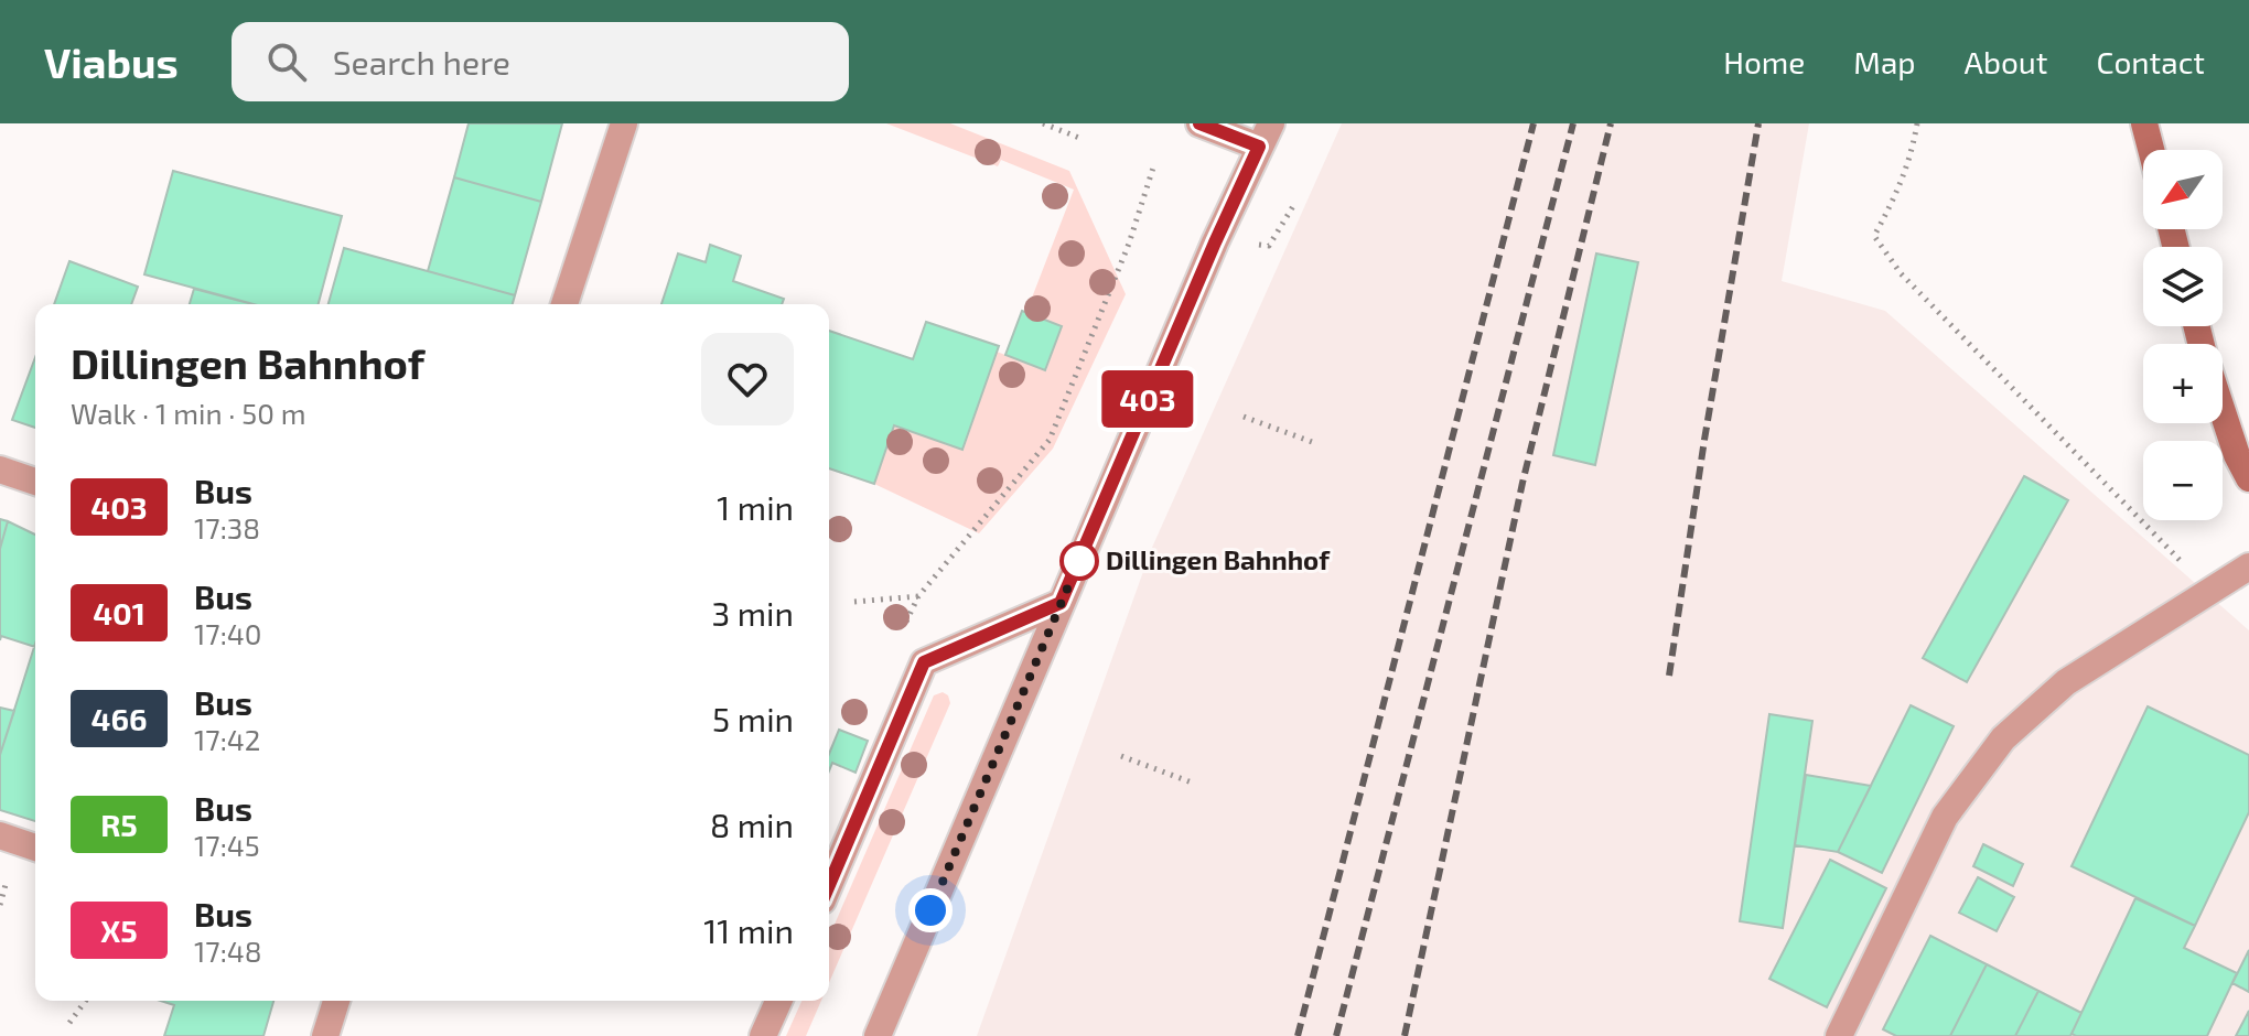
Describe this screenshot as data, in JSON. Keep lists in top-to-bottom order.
{
  "places": ["Dillingen Bahnhof"],
  "lines": ["bus line 403"],
  "north": "bottom left",
  "page": {
    "header": "Viabus",
    "search": "Search here",
    "nav": [
      "Home",
      "Map",
      "About",
      "Contact"
    ],
    "on_map": "403",
    "map_buttons": ["+", "−"],
    "heading": ["Dillingen Bahnhof", "Walk · 1 min · 50 m"],
    "list": [
      {
        "mark": "403",
        "name": "Bus",
        "note": "17:38",
        "value": "1 min"
      },
      {
        "mark": "401",
        "name": "Bus",
        "note": "17:40",
        "value": "3 min"
      },
      {
        "mark": "466",
        "name": "Bus",
        "note": "17:42",
        "value": "5 min"
      },
      {
        "mark": "R5",
        "name": "Bus",
        "note": "17:45",
        "value": "8 min"
      },
      {
        "mark": "X5",
        "name": "Bus",
        "note": "17:48",
        "value": "11 min"
      }
    ]
  }
}
